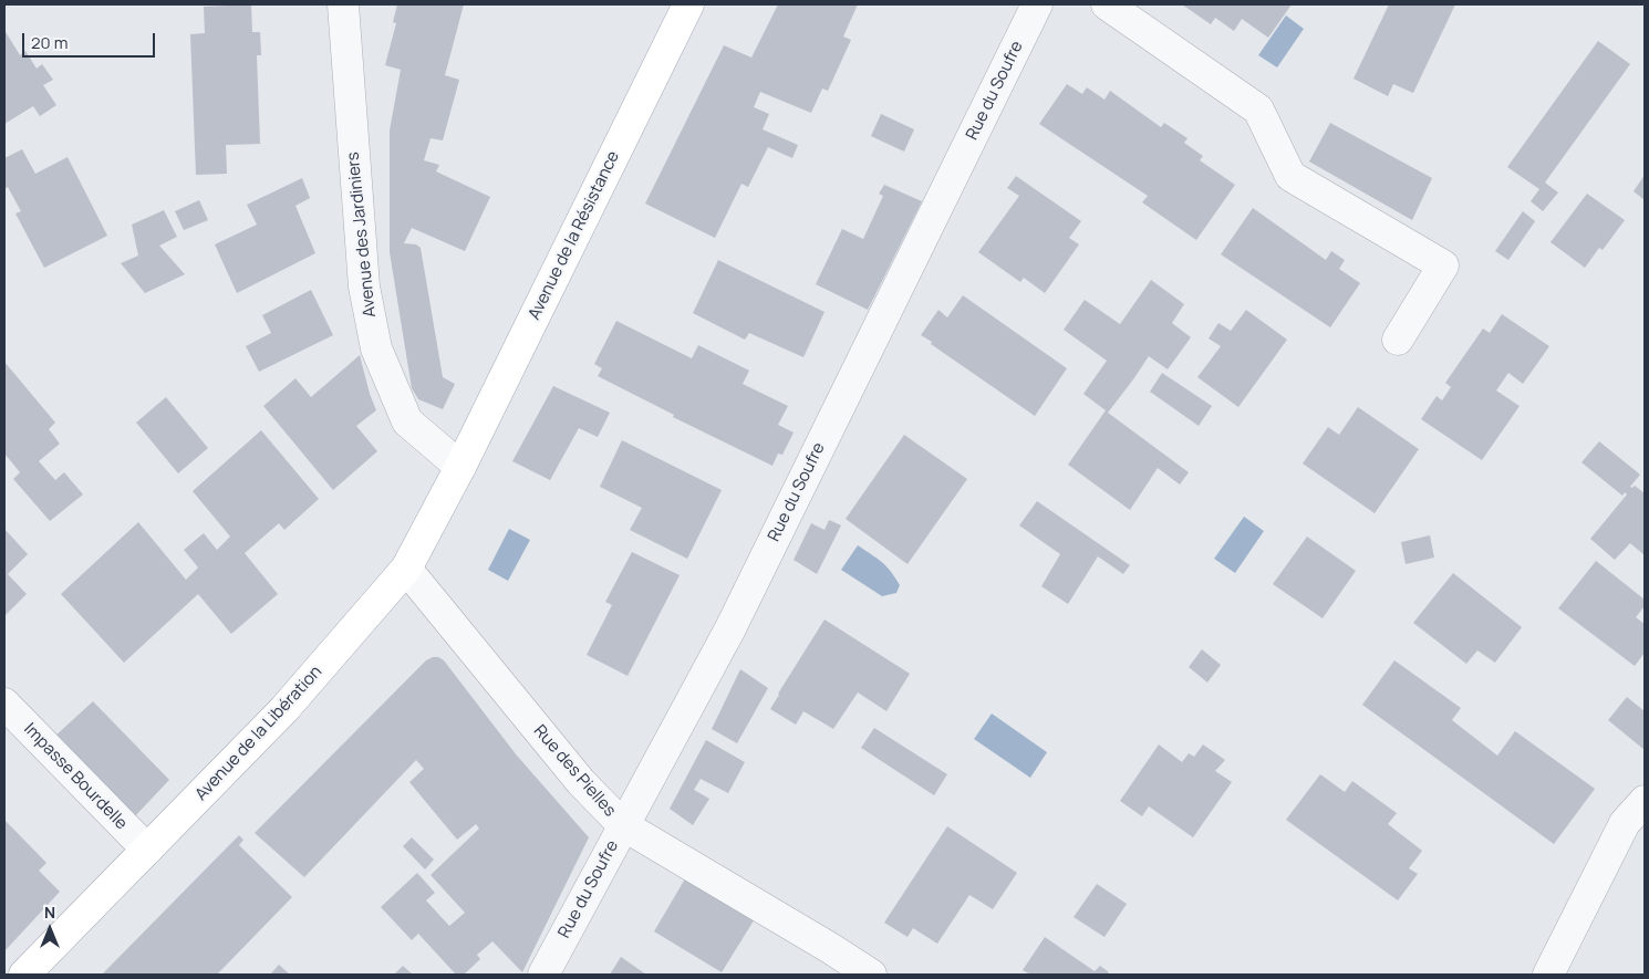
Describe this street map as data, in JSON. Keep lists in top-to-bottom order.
{
  "streets": {
    "main road": ["Avenue de la Résistance", "Avenue de la Libération"],
    "street": [
      "Rue du Soufre",
      "Avenue des Jardiniers",
      "Rue des Pielles",
      "Impasse Bourdelle"
    ]
  },
  "crossings": [
    ["Rue du Soufre", "Rue des Pielles"],
    ["Avenue des Jardiniers", "Avenue de la Résistance"],
    ["Avenue des Jardiniers", "Avenue de la Libération"],
    ["Avenue de la Résistance", "Avenue de la Libération"],
    ["Avenue de la Libération", "Rue des Pielles"],
    ["Avenue de la Libération", "Impasse Bourdelle"]
  ],
  "scale_bar": "20 m",
  "north": "top"
}
